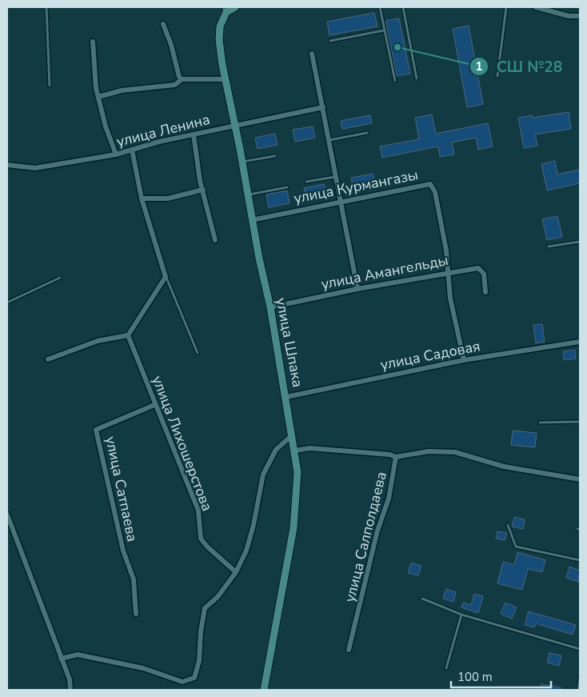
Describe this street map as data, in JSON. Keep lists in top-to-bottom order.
{
  "streets": {
    "street": [
      "улица Ленина",
      "улица Курмангазы",
      "улица Амангельды",
      "улица Шпака",
      "улица Садовая",
      "улица Лихошерстова",
      "улица Сатпаева",
      "улица Салполдаева"
    ]
  },
  "crossings": [
    ["улица Ленина", "улица Шпака"],
    ["улица Курмангазы", "улица Амангельды"],
    ["улица Курмангазы", "улица Шпака"],
    ["улица Курмангазы", "улица Садовая"],
    ["улица Амангельды", "улица Шпака"],
    ["улица Шпака", "улица Садовая"],
    ["улица Шпака", "улица Салполдаева"],
    ["улица Лихошерстова", "улица Сатпаева"]
  ],
  "places": ["СШ №28"],
  "scale_bar": "100 m"
}
